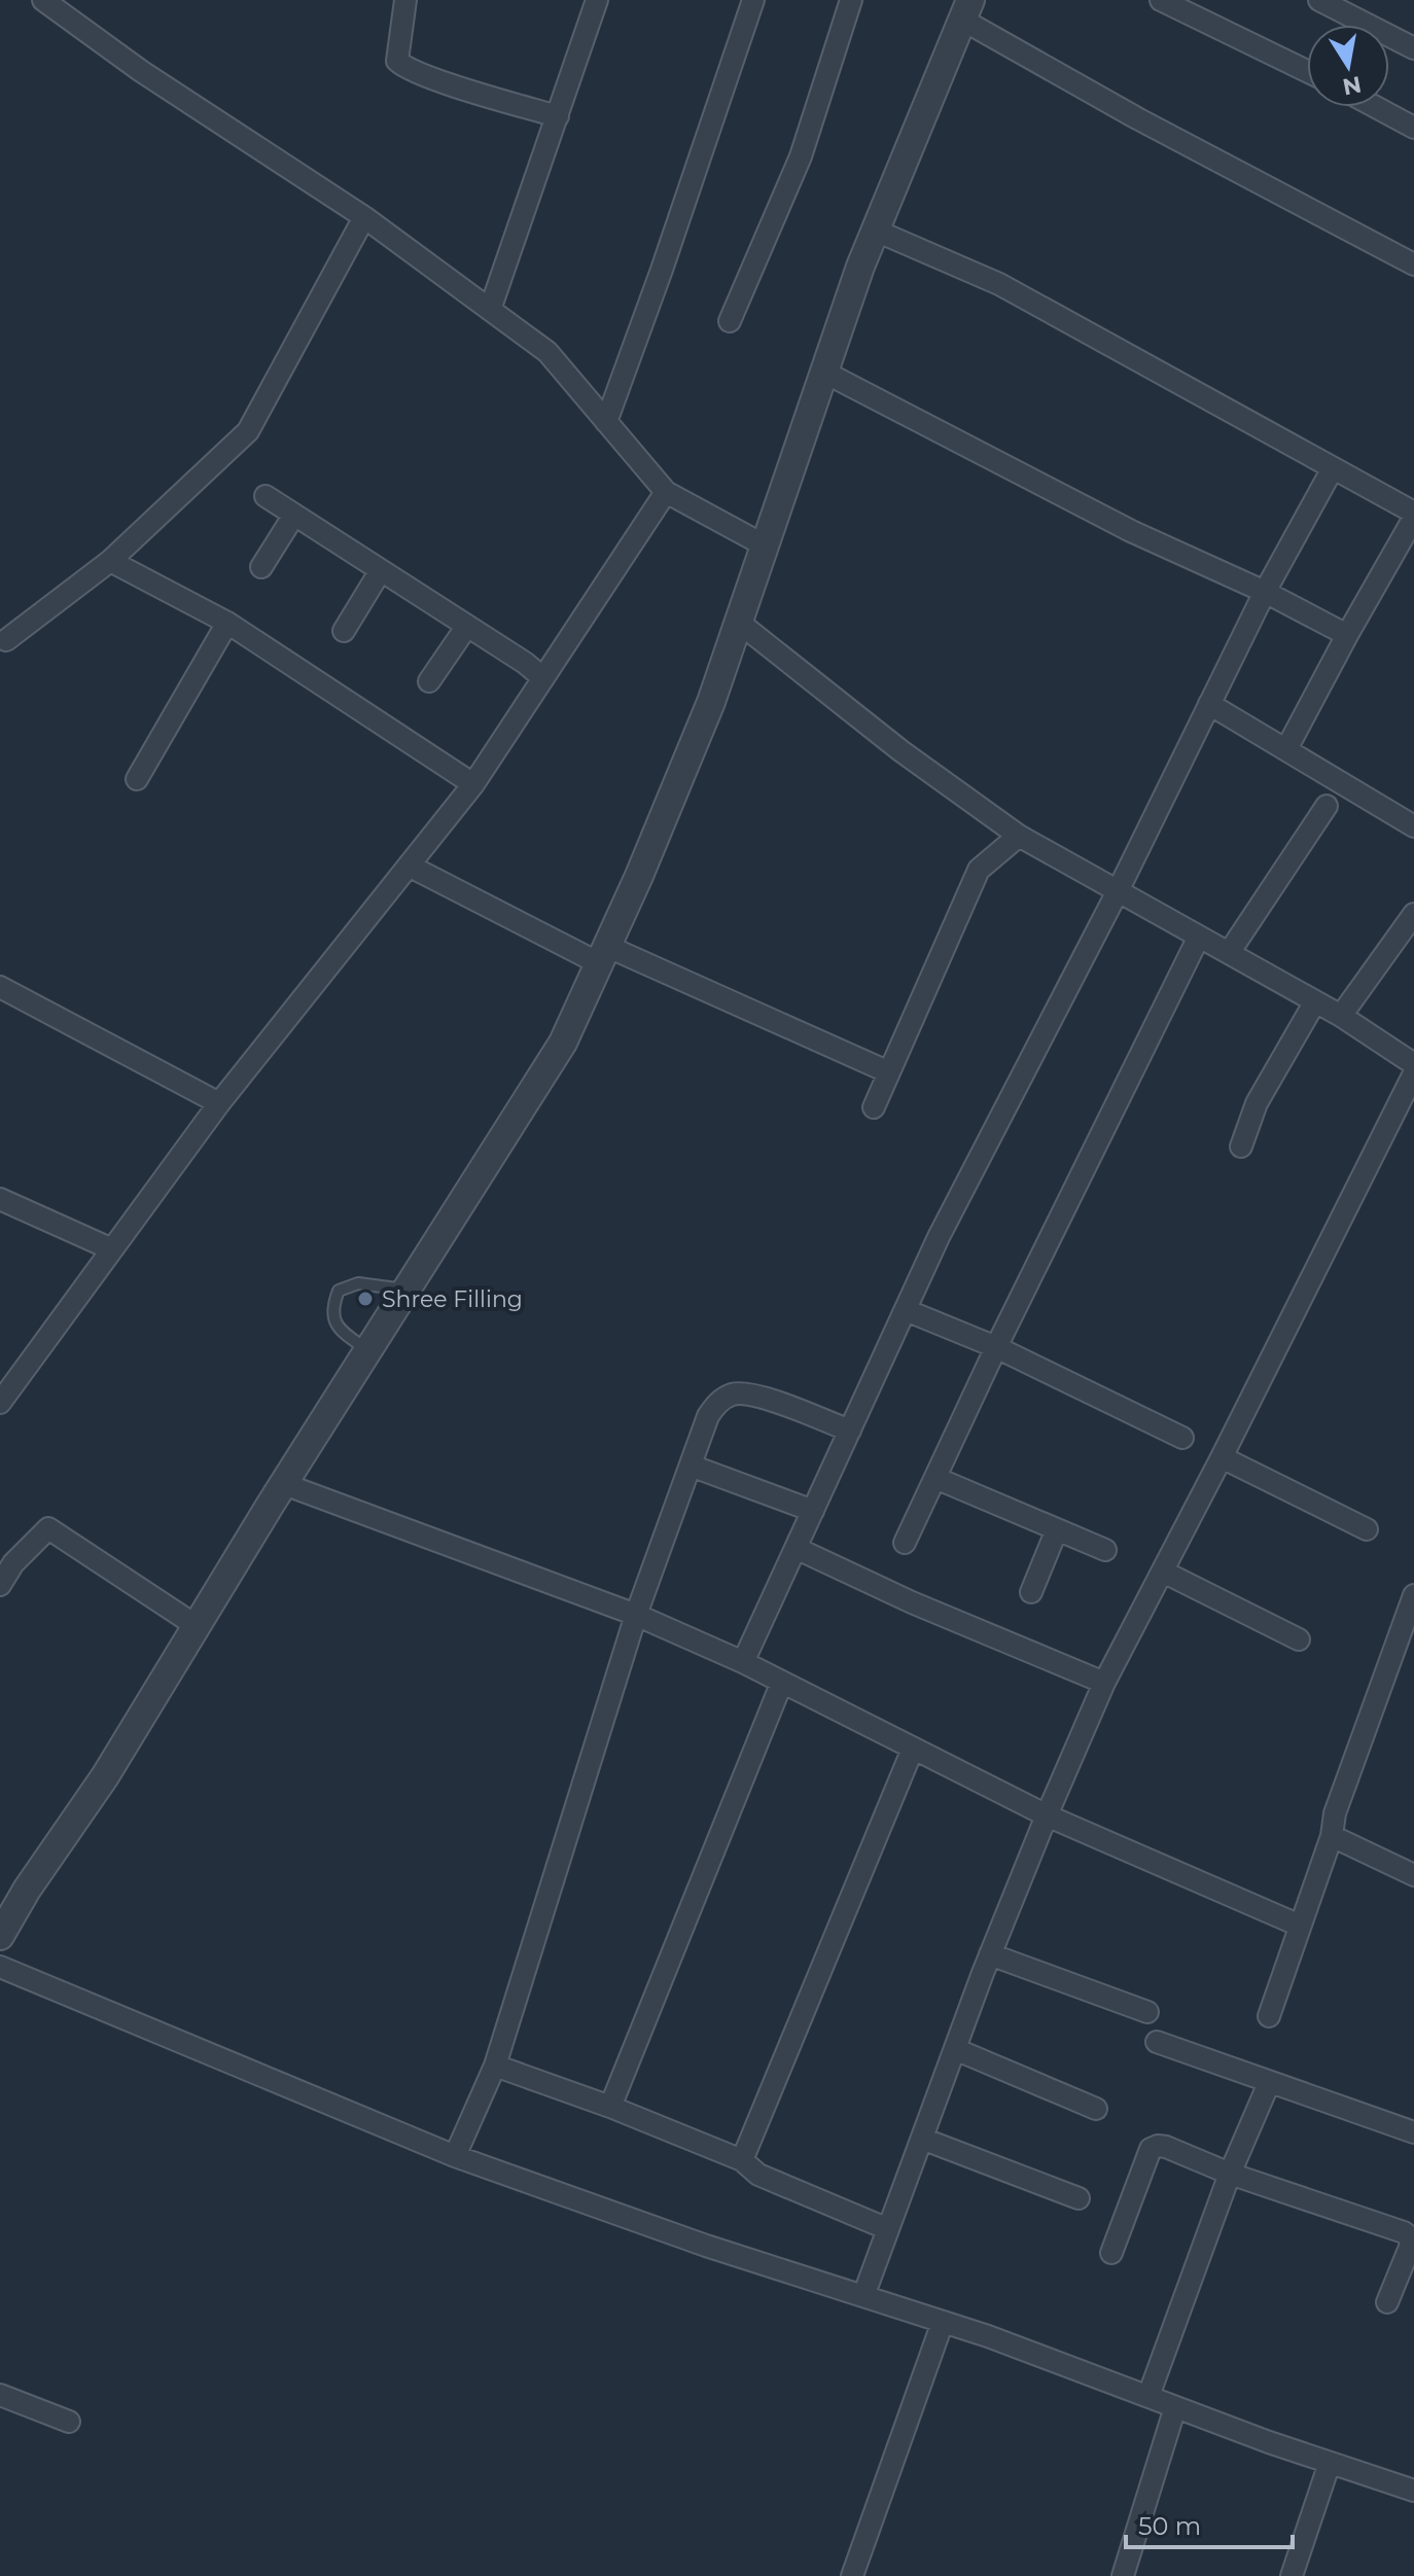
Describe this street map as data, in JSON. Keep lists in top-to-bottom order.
{
  "places": ["Shree Filling"],
  "scale_bar": "50 m",
  "north": "bottom"
}
